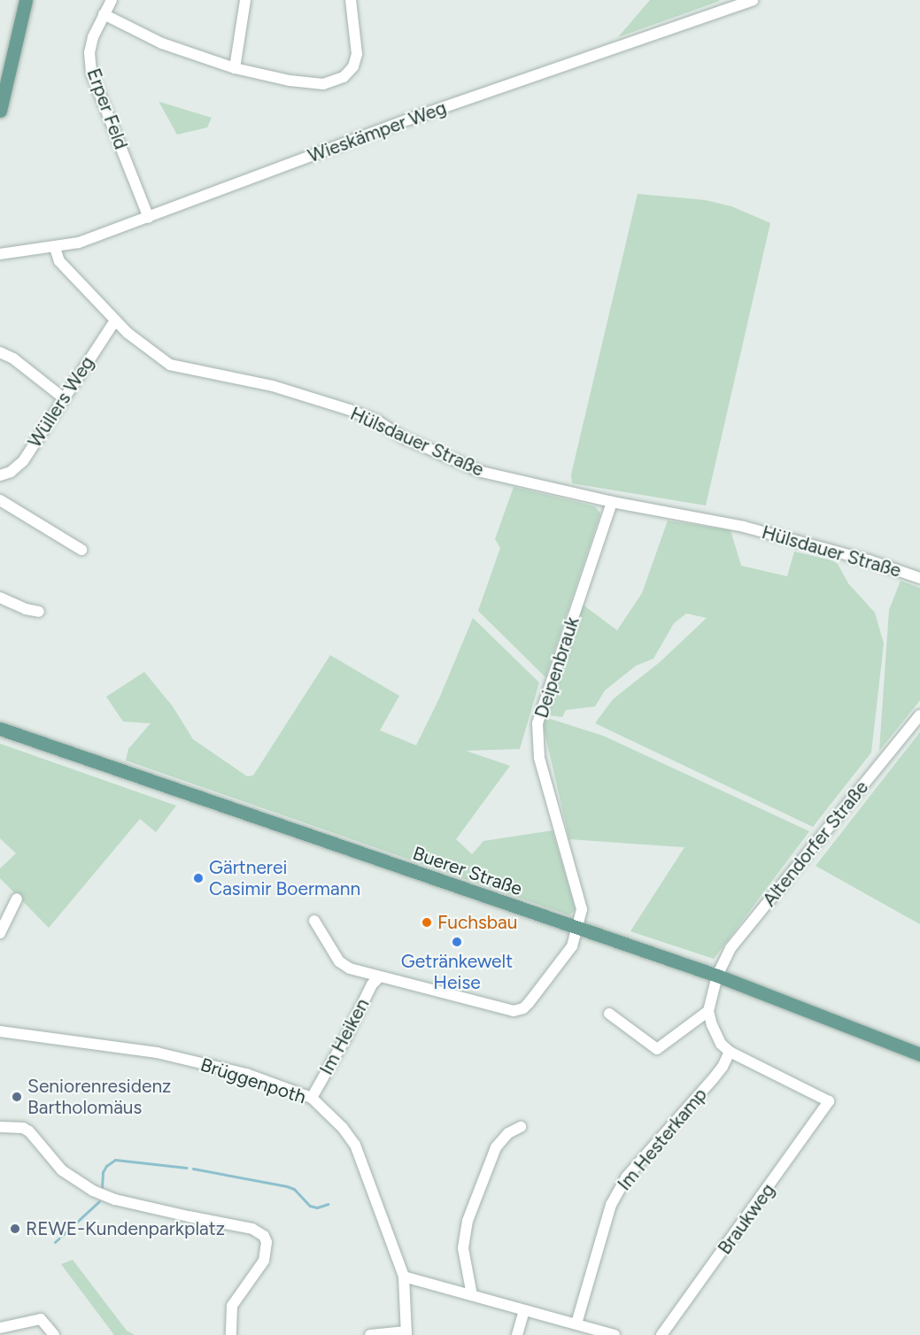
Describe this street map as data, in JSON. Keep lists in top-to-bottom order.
{
  "streets": {
    "main road": ["Buerer Straße"],
    "street": [
      "Erper Feld",
      "Wieskämper Weg",
      "Wüllers Weg",
      "Hülsdauer Straße",
      "Deipenbrauk",
      "Altendorfer Straße",
      "Im Heiken",
      "Brüggenpoth",
      "Im Hesterkamp",
      "Braukweg"
    ]
  },
  "crossings": [
    ["Erper Feld", "Wieskämper Weg"],
    ["Wieskämper Weg", "Hülsdauer Straße"],
    ["Wüllers Weg", "Hülsdauer Straße"],
    ["Hülsdauer Straße", "Deipenbrauk"],
    ["Deipenbrauk", "Buerer Straße"],
    ["Deipenbrauk", "Im Heiken"],
    ["Altendorfer Straße", "Buerer Straße"],
    ["Buerer Straße", "Im Heiken"],
    ["Im Heiken", "Brüggenpoth"],
    ["Im Hesterkamp", "Braukweg"]
  ],
  "places": [
    "Gärtnerei Casimir Boermann",
    "Fuchsbau",
    "Getränkewelt Heise",
    "Seniorenresidenz Bartholomäus",
    "REWE-Kundenparkplatz"
  ]
}
